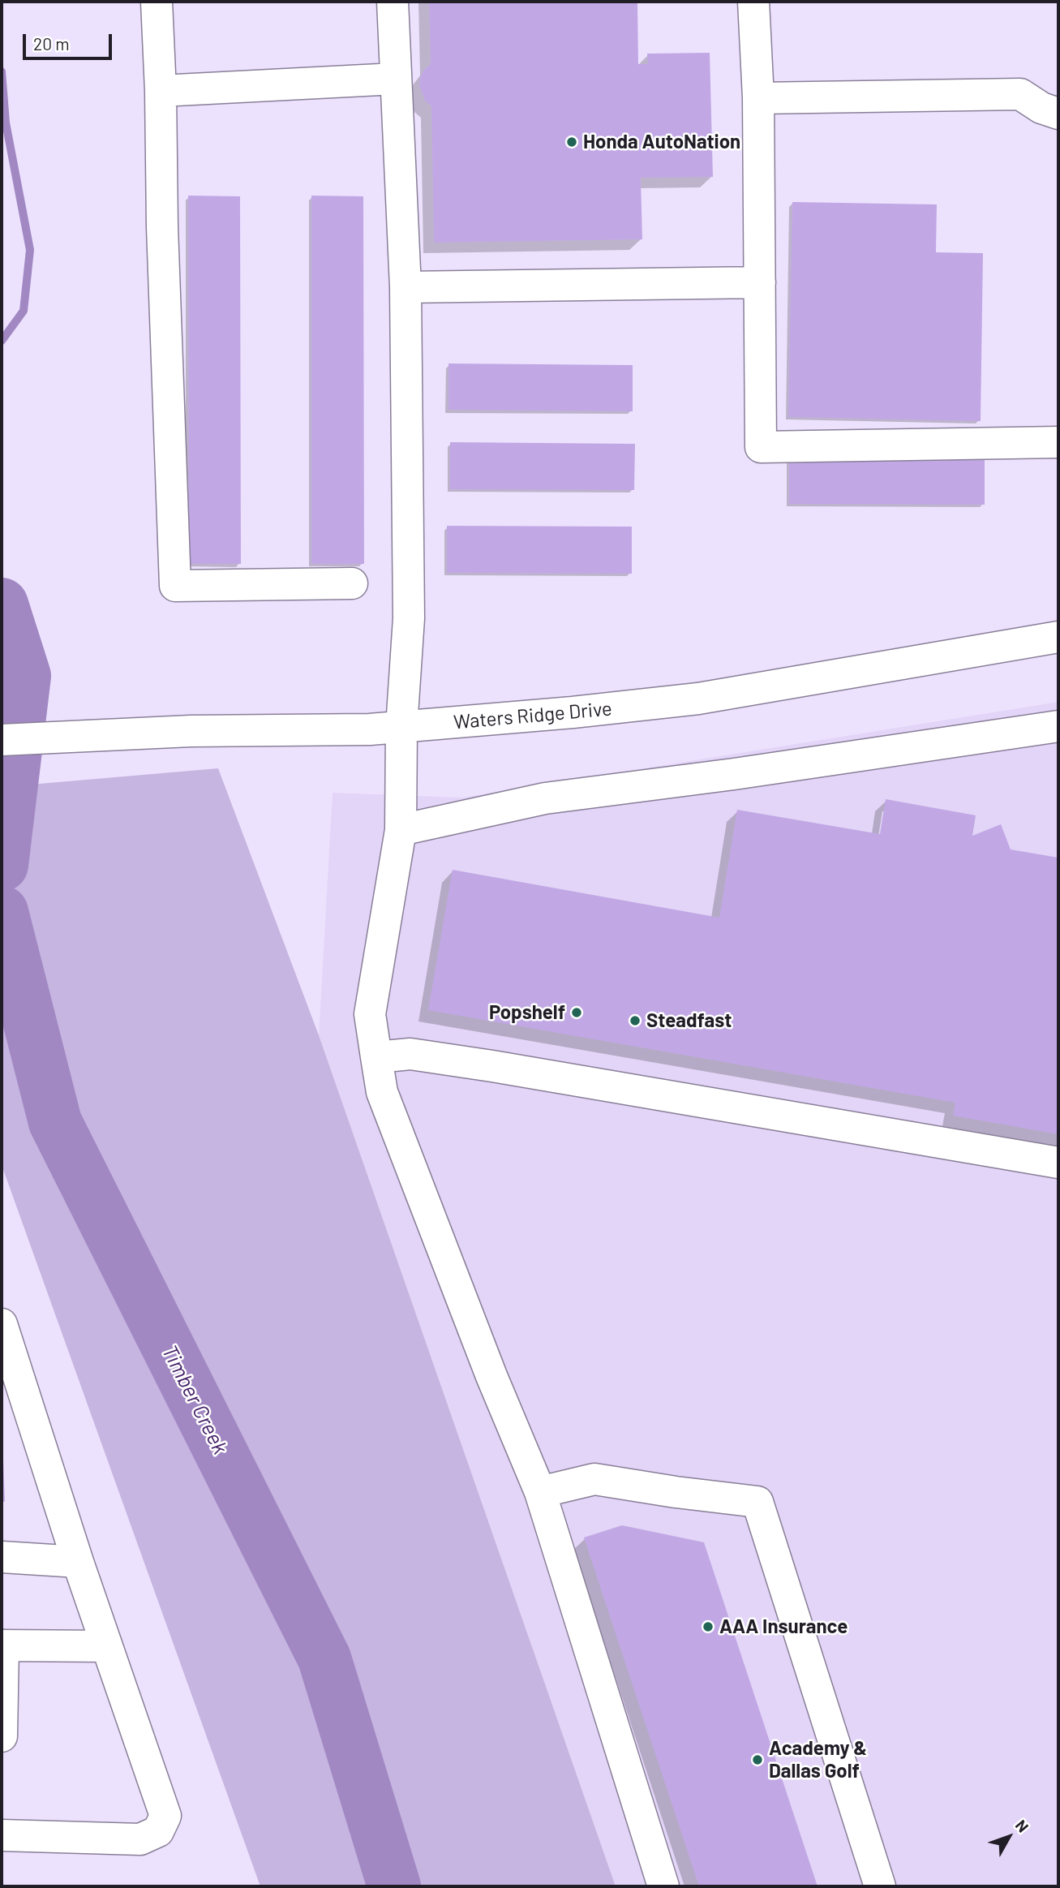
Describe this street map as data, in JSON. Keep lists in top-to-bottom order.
{
  "streets": {
    "street": ["Waters Ridge Drive"]
  },
  "water": ["Timber Creek"],
  "places": [
    "Honda AutoNation",
    "Popshelf",
    "Steadfast",
    "AAA Insurance",
    "Academy & Dallas Golf"
  ],
  "scale_bar": "20 m",
  "north": "top right"
}
